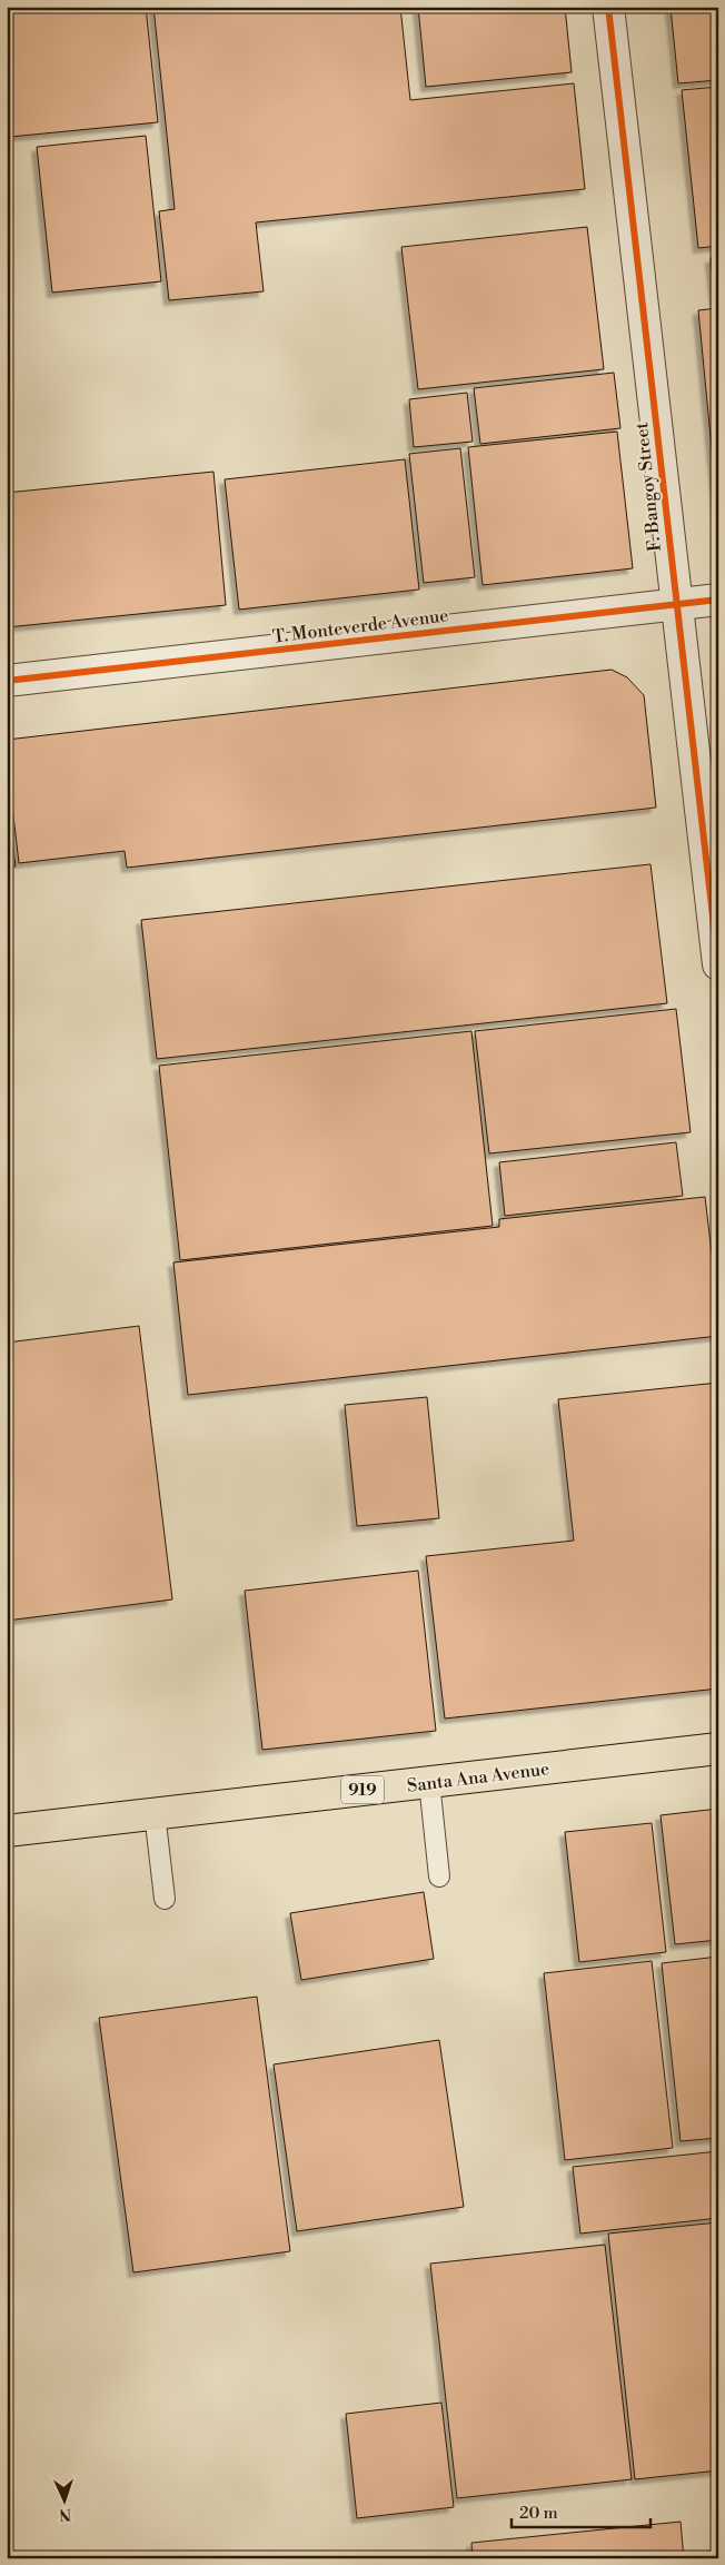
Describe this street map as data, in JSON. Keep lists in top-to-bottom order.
{
  "streets": {
    "main road": ["Santa Ana Avenue", "919"],
    "street": ["F. Bangoy Street", "T. Monteverde Avenue"]
  },
  "crossings": [
    ["F. Bangoy Street", "T. Monteverde Avenue"]
  ],
  "scale_bar": "20 m",
  "north": "bottom"
}
